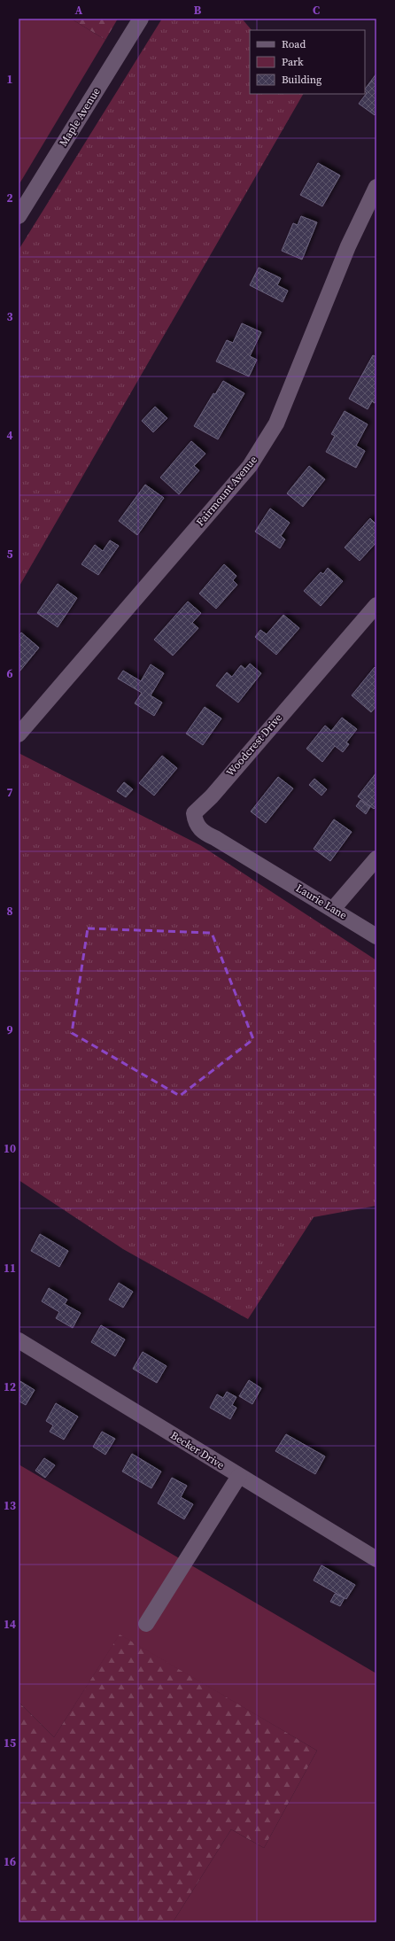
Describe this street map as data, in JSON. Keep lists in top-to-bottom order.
{
  "streets": {
    "street": [
      "Maple Avenue",
      "Fairmount Avenue",
      "Woodcrest Drive",
      "Laurie Lane",
      "Becker Drive"
    ]
  },
  "crossings": [
    ["Woodcrest Drive", "Laurie Lane"]
  ],
  "legend": ["Road", "Park", "Building"],
  "grid": {
    "columns": ["A", "B", "C"],
    "rows": [
      "1",
      "2",
      "3",
      "4",
      "5",
      "6",
      "7",
      "8",
      "9",
      "10",
      "11",
      "12",
      "13",
      "14",
      "15",
      "16"
    ]
  }
}
